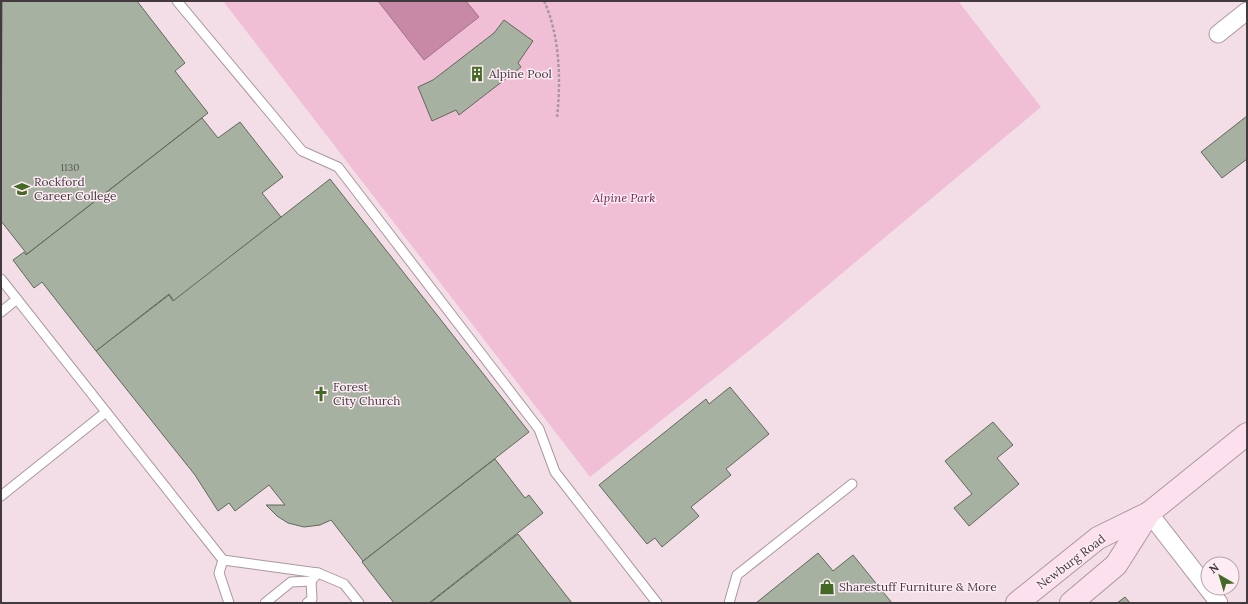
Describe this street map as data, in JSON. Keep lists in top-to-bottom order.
{
  "streets": {
    "main road": ["Newburg Road"]
  },
  "parks": ["Alpine Park"],
  "places": {
    "building": ["Alpine Pool"],
    "school or university": ["Rockford Career College"],
    "church": ["Forest City Church"],
    "shop": ["Sharestuff Furniture & More"]
  },
  "house_numbers": ["1130"],
  "north": "top left"
}
